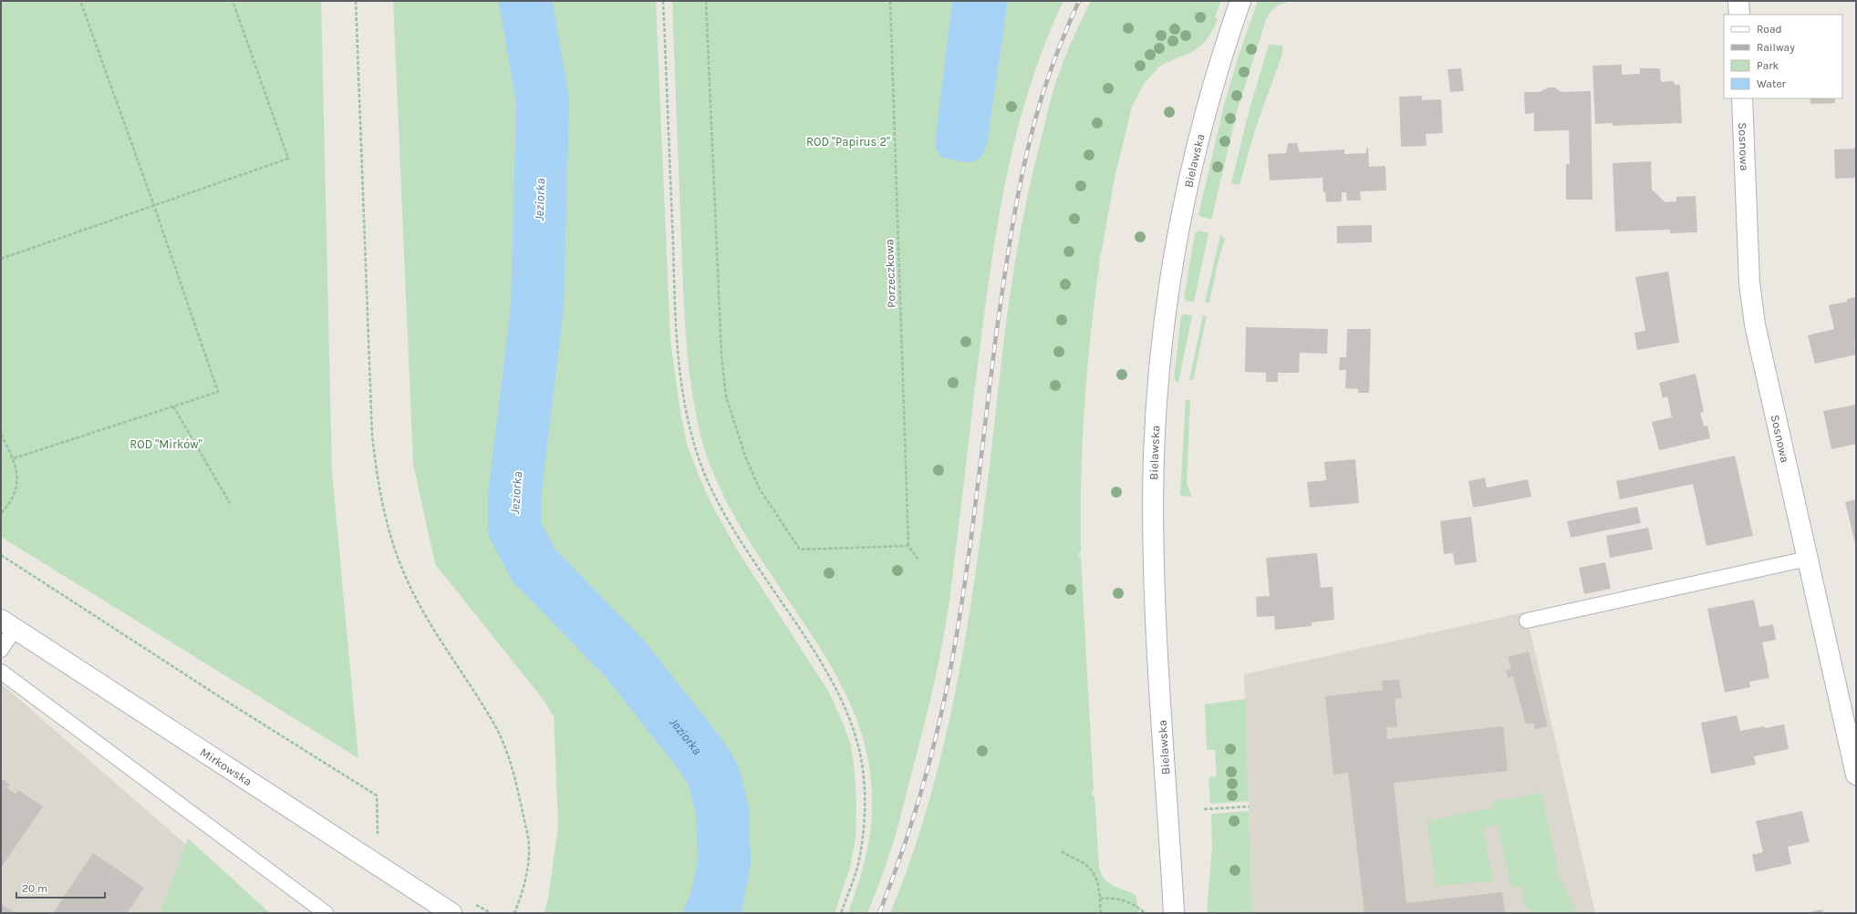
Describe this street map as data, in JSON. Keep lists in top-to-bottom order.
{
  "streets": {
    "street": ["Sosnowa", "Bielawska", "Mirkowska"],
    "path": ["Porzeczkowa"]
  },
  "water": ["Jeziorka"],
  "parks": ["ROD \"Papirus 2\"", "ROD \"Mirków\""],
  "legend": [
    "Road",
    "Railway",
    "Park",
    "Water"
  ],
  "scale_bar": "20 m"
}
